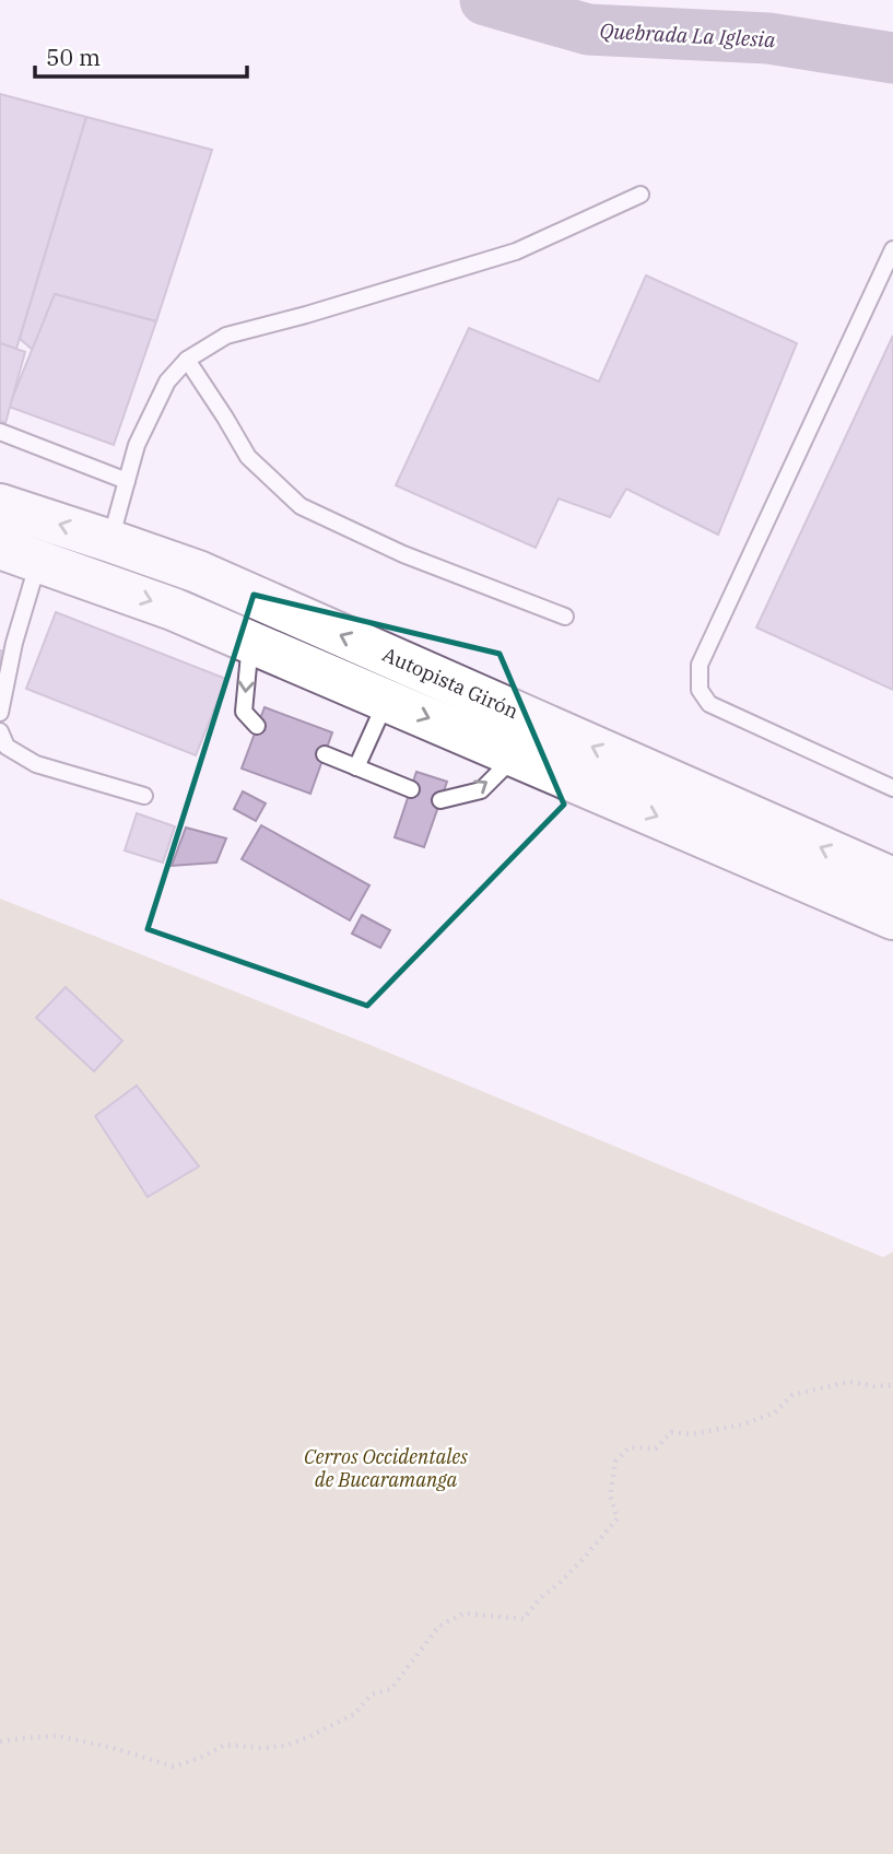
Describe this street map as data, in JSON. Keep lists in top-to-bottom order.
{
  "streets": {
    "highway": ["Autopista Girón"]
  },
  "water": ["Quebrada La Iglesia"],
  "parks": ["Cerros Occidentales de Bucaramanga"],
  "scale_bar": "50 m"
}
